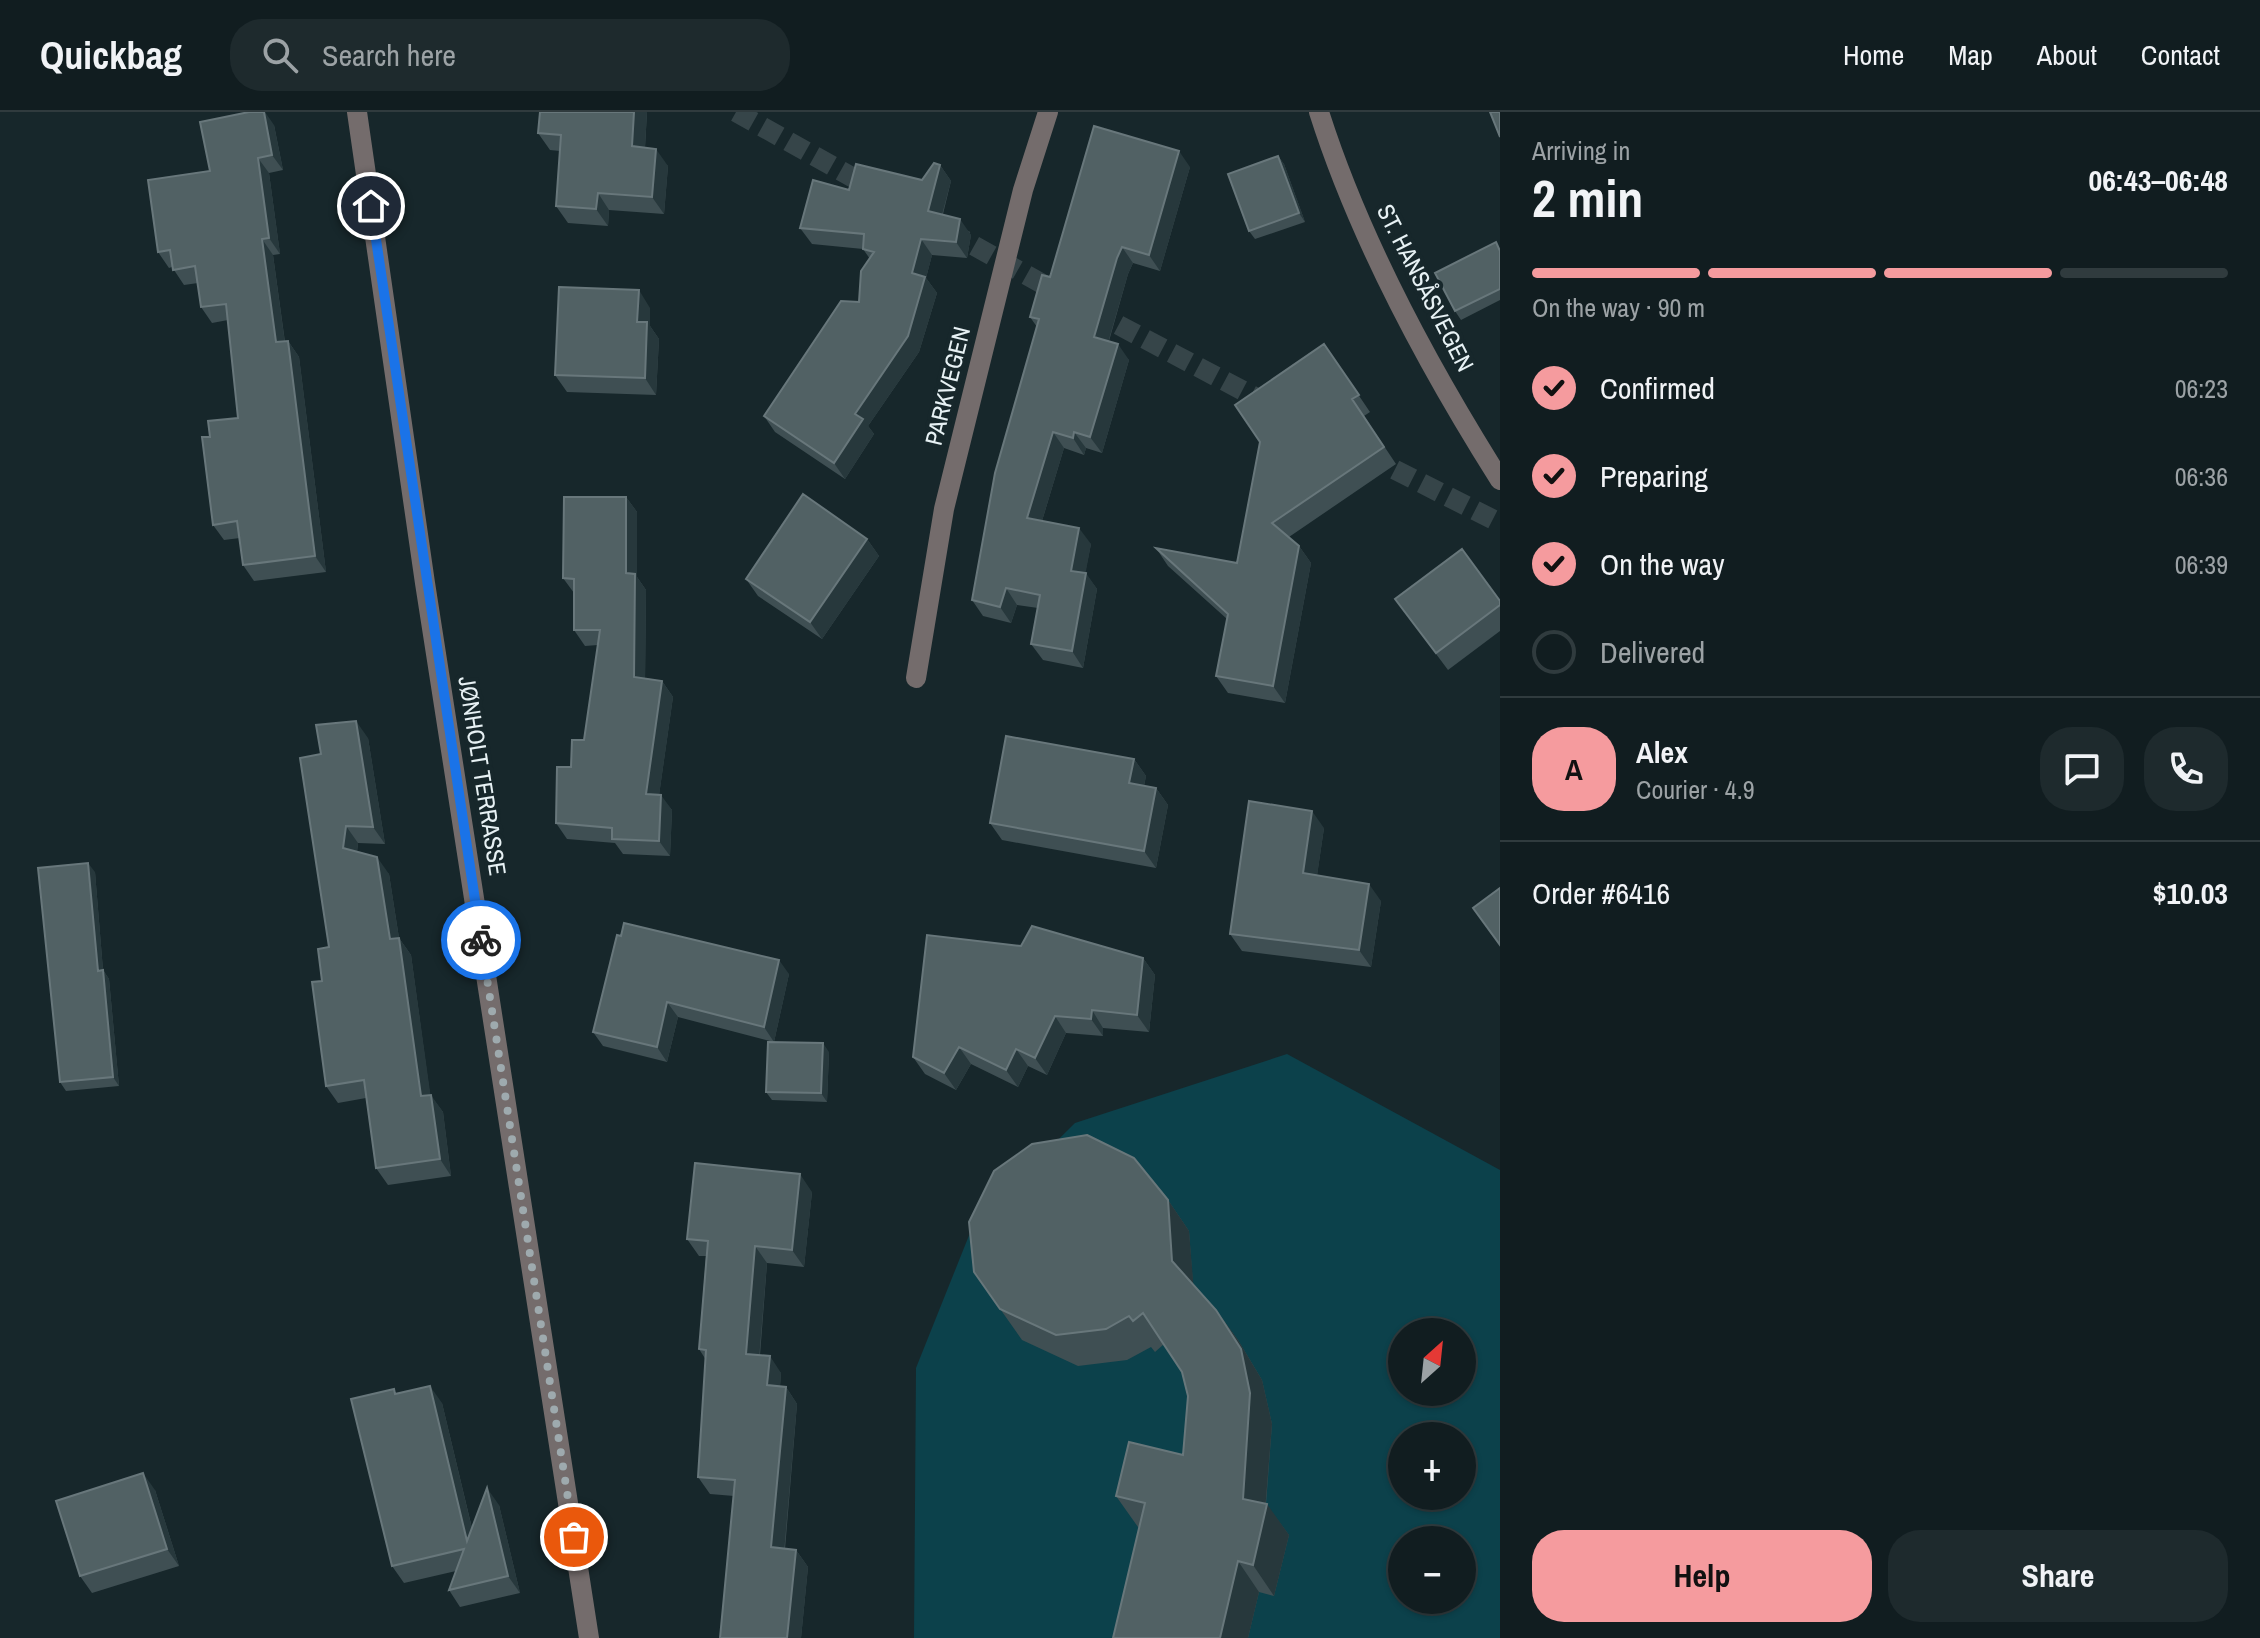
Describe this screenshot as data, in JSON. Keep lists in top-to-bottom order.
{
  "streets": {
    "street": ["ST. HANSÅSVEGEN", "PARKVEGEN", "JØNHOLT TERRASSE"]
  },
  "north": "top right",
  "page": {
    "header": "Quickbag",
    "search": "Search here",
    "nav": [
      "Home",
      "Map",
      "About",
      "Contact"
    ],
    "heading": ["2 min", "Arriving in", "06:43–06:48"],
    "panel": [
      "Alex",
      "Courier · 4.9",
      "Order #6416",
      "$10.03"
    ],
    "bar": "On the way · 90 m",
    "list": [
      ["Confirmed", "06:23"],
      ["Preparing", "06:36"],
      ["On the way", "06:39"],
      "Delivered"
    ],
    "round": "A",
    "map_buttons": ["+", "−"],
    "buttons": ["Help", "Share"]
  }
}
